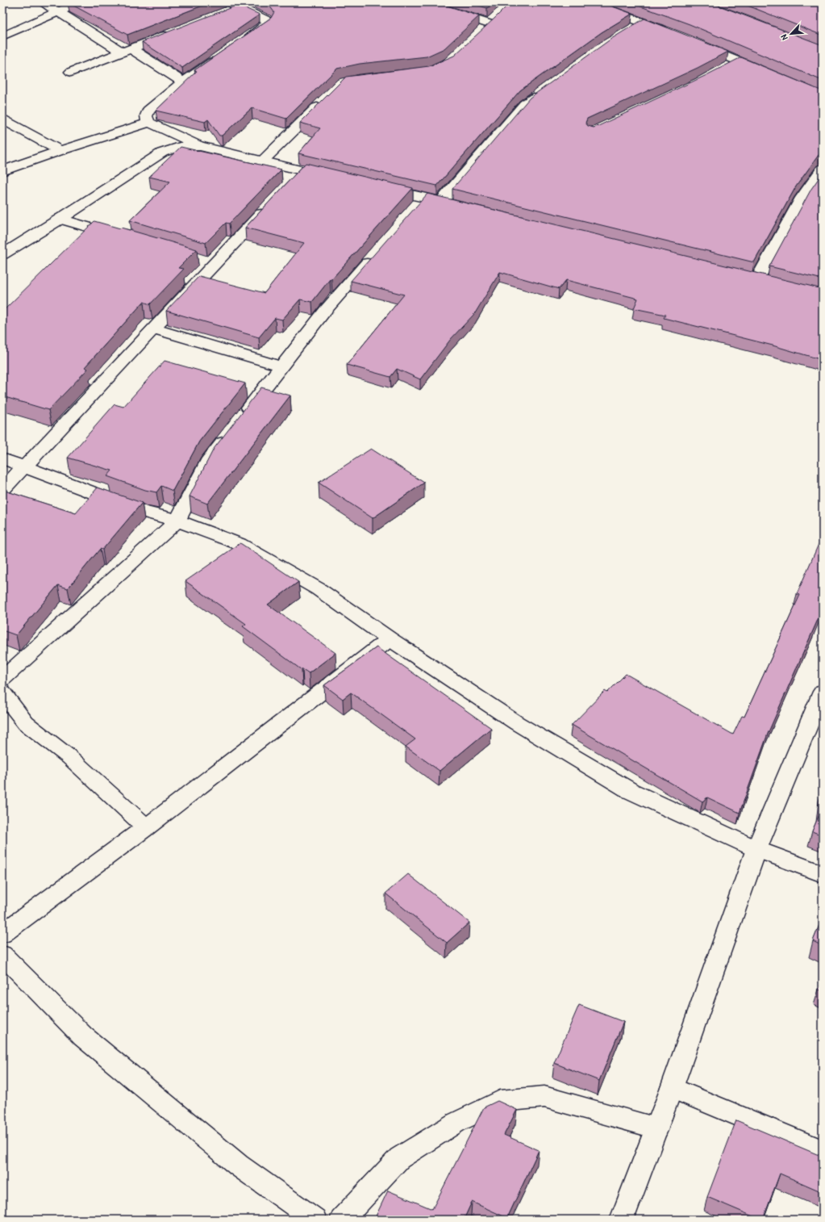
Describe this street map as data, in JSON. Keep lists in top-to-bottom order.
{
  "north": "bottom left"
}
